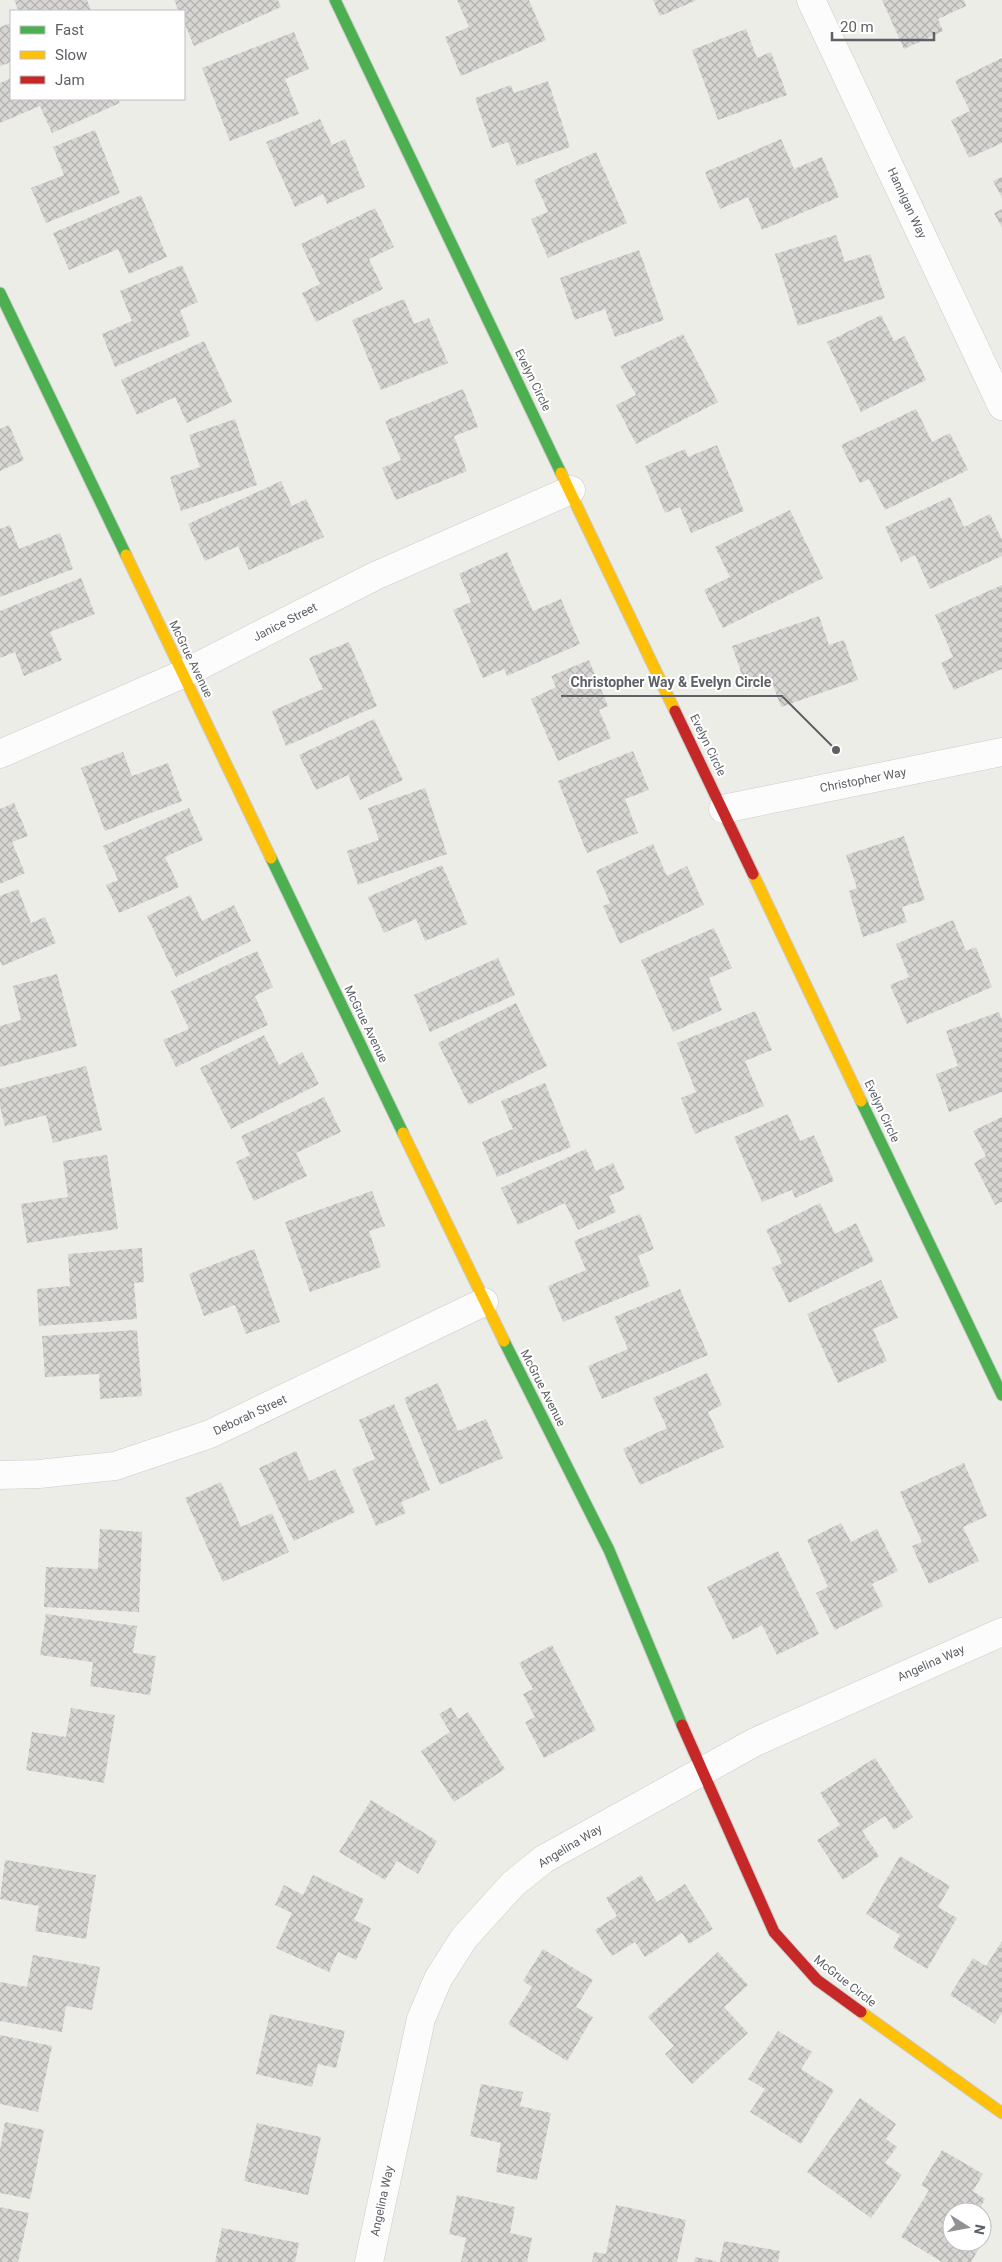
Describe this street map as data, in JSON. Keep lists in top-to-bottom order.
{
  "streets": {
    "street": [
      "Hannigan Way",
      "Evelyn Circle",
      "Janice Street",
      "McGrue Avenue",
      "Christopher Way",
      "Deborah Street",
      "Angelina Way",
      "McGrue Circle"
    ]
  },
  "crossings": [
    ["Evelyn Circle", "Janice Street"],
    ["Evelyn Circle", "Christopher Way"],
    ["Janice Street", "McGrue Avenue"],
    ["McGrue Avenue", "Deborah Street"],
    ["McGrue Avenue", "Angelina Way"],
    ["McGrue Avenue", "McGrue Circle"],
    ["Angelina Way", "McGrue Circle"]
  ],
  "places": ["Christopher Way & Evelyn Circle"],
  "legend": ["Fast", "Slow", "Jam"],
  "scale_bar": "20 m",
  "north": "right"
}
